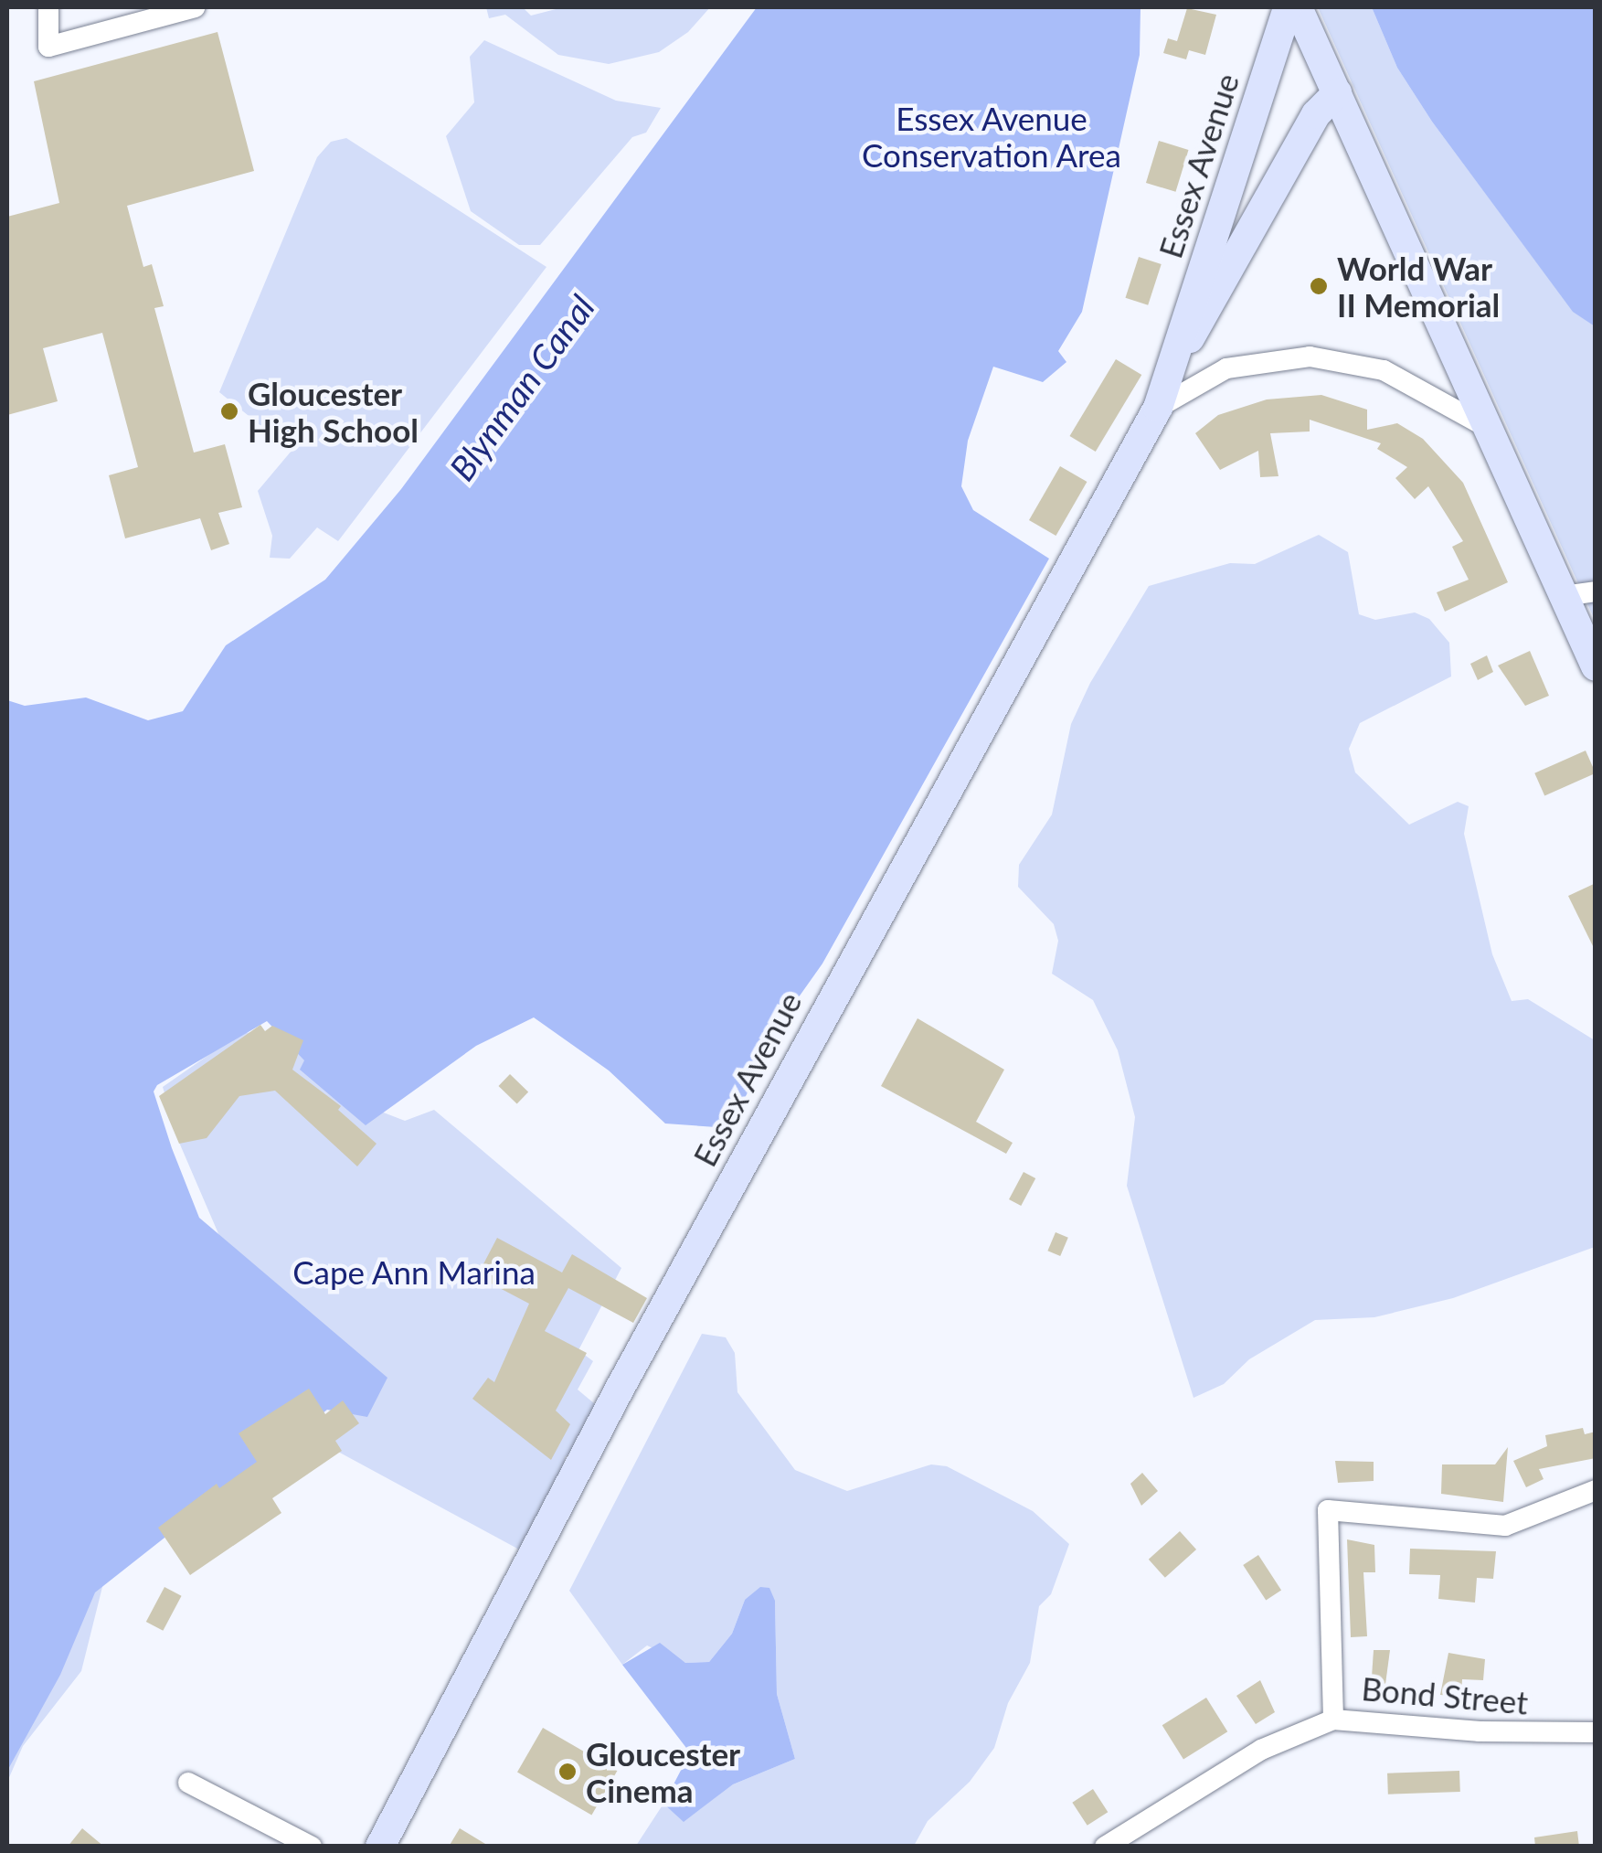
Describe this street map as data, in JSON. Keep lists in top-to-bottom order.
{
  "streets": {
    "street": ["Essex Avenue", "Bond Street"]
  },
  "water": ["Blynman Canal"],
  "parks": ["Essex Avenue Conservation Area", "Cape Ann Marina"],
  "places": ["World War II Memorial", "Gloucester High School", "Gloucester Cinema"]
}
